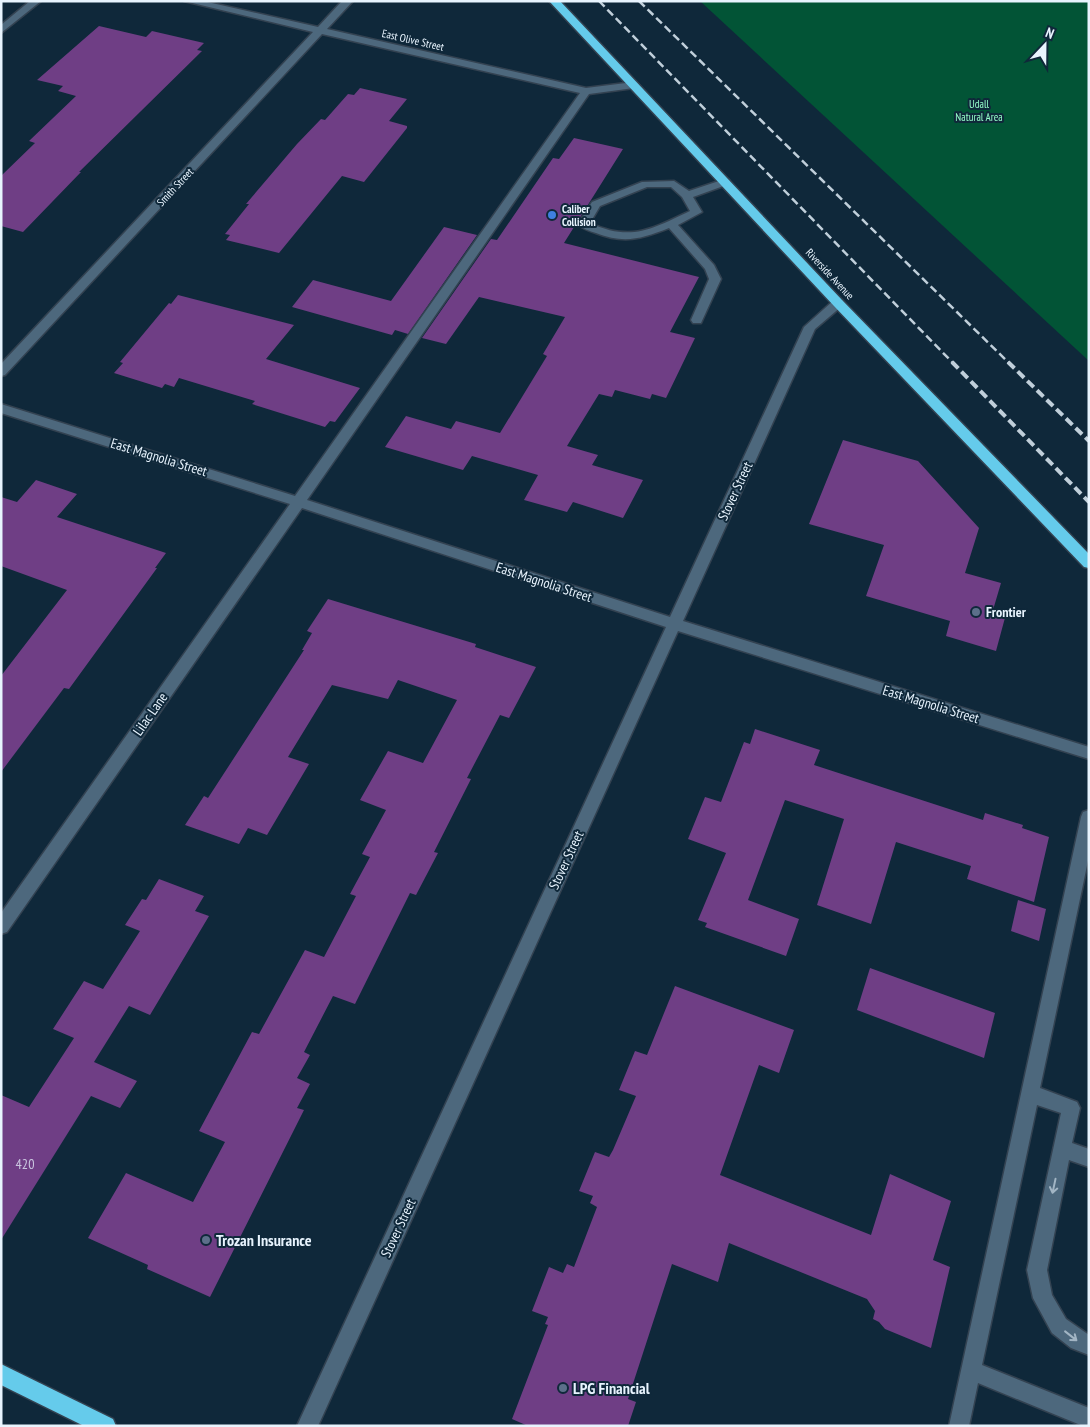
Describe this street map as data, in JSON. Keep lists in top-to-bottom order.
{
  "streets": {
    "highway": ["Riverside Avenue"],
    "street": [
      "East Olive Street",
      "Smith Street",
      "East Magnolia Street",
      "Stover Street",
      "Lilac Lane"
    ]
  },
  "crossings": [
    ["East Olive Street", "Smith Street"],
    ["East Olive Street", "Riverside Avenue"],
    ["East Olive Street", "Lilac Lane"],
    ["Riverside Avenue", "Stover Street"],
    ["East Magnolia Street", "Stover Street"],
    ["East Magnolia Street", "Lilac Lane"]
  ],
  "parks": ["Udall Natural Area"],
  "places": [
    "Caliber Collision",
    "Frontier",
    "Trozan Insurance",
    "LPG Financial"
  ],
  "house_numbers": ["420"],
  "north": "top"
}
